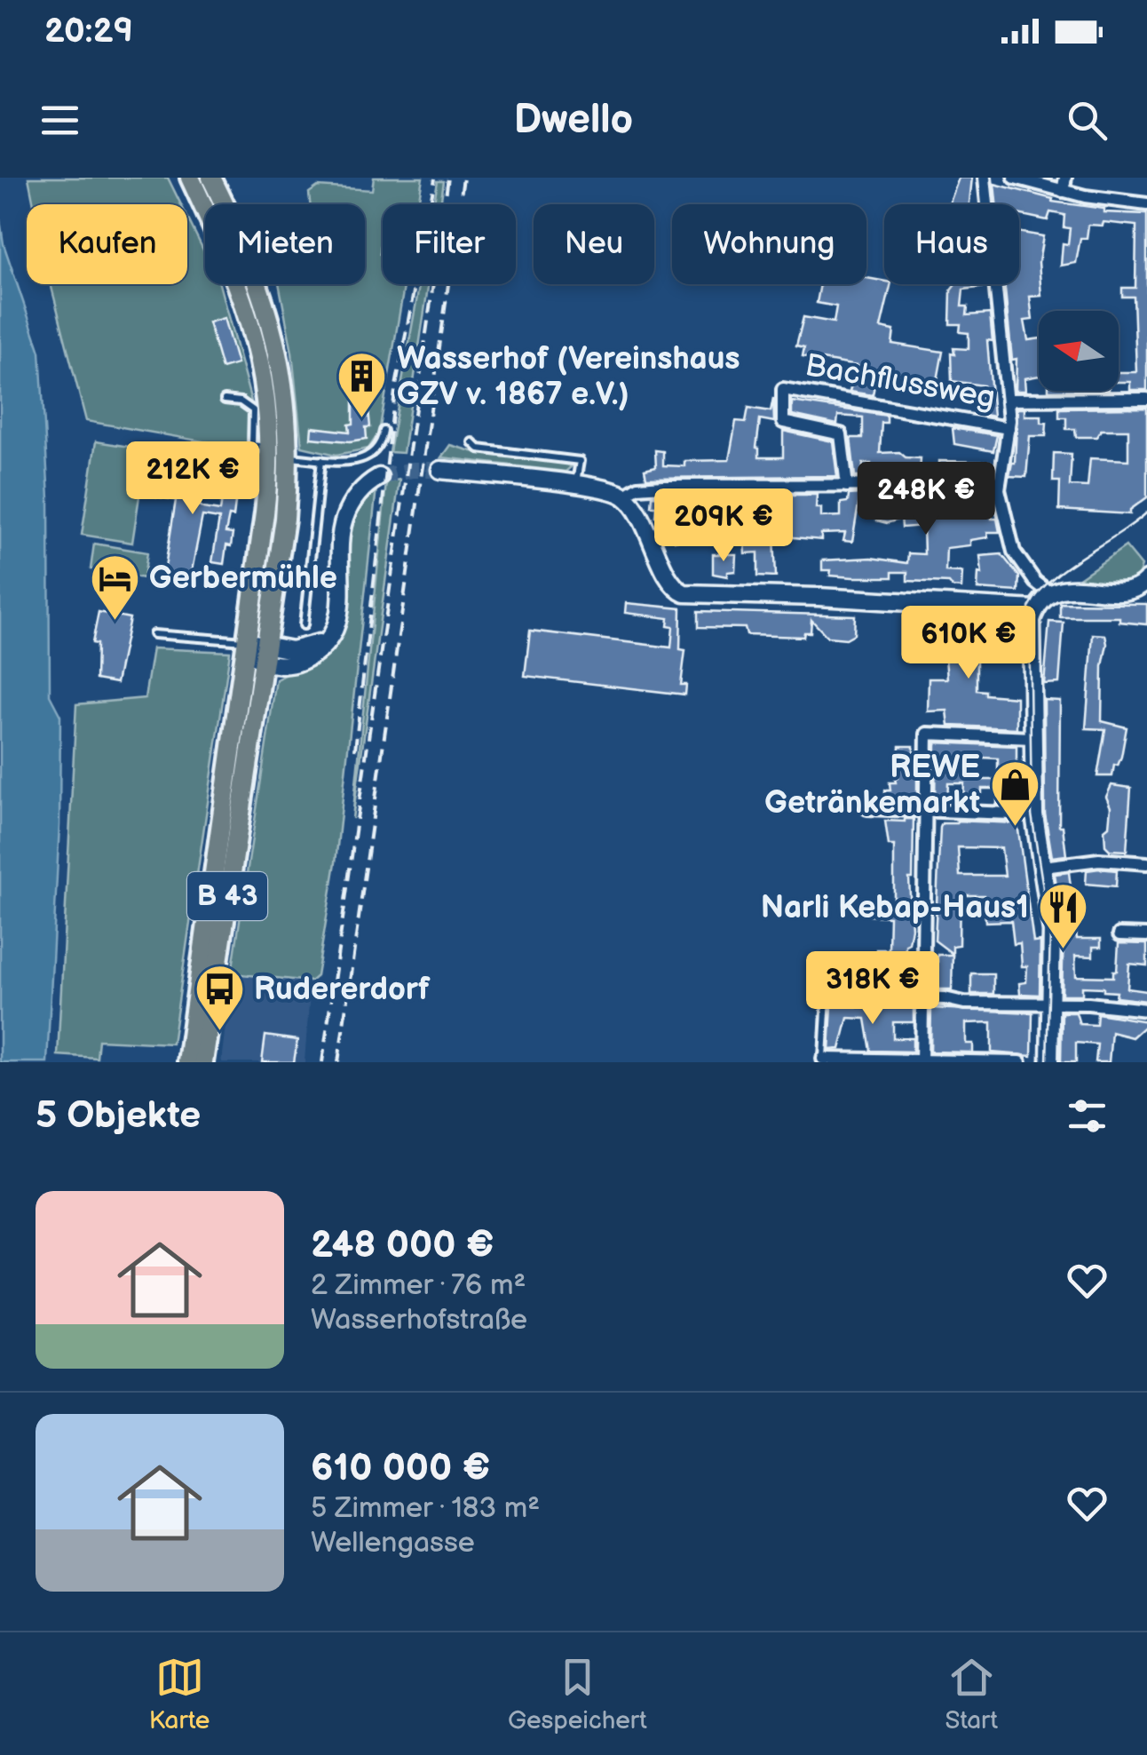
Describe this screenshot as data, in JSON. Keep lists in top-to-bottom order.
{
  "streets": {
    "main road": ["B 43"],
    "street": ["Bachflussweg"]
  },
  "places": {
    "building": ["Wasserhof (Vereinshaus GZV v. 1867 e.V.)"],
    "hotel": ["Gerbermühle"],
    "shop": ["REWE Getränkemarkt"],
    "restaurant": ["Narli Kebap-Haus1"],
    "bus stop": ["Rudererdorf"]
  },
  "north": "left",
  "page": {
    "status": "20:29",
    "header": "Dwello",
    "chip": [
      "Kaufen",
      "Mieten",
      "Filter",
      "Neu",
      "Wohnung",
      "Haus"
    ],
    "price": [
      "212K €",
      "248K €",
      "209K €",
      "610K €",
      "318K €"
    ],
    "heading": "5 Objekte",
    "list": [
      {
        "name": "248 000 €",
        "note": "2 Zimmer · 76 m² · Wasserhofstraße"
      },
      {
        "name": "610 000 €",
        "note": "5 Zimmer · 183 m² · Wellengasse"
      }
    ],
    "tabs": ["Karte", "Gespeichert", "Start"]
  }
}
